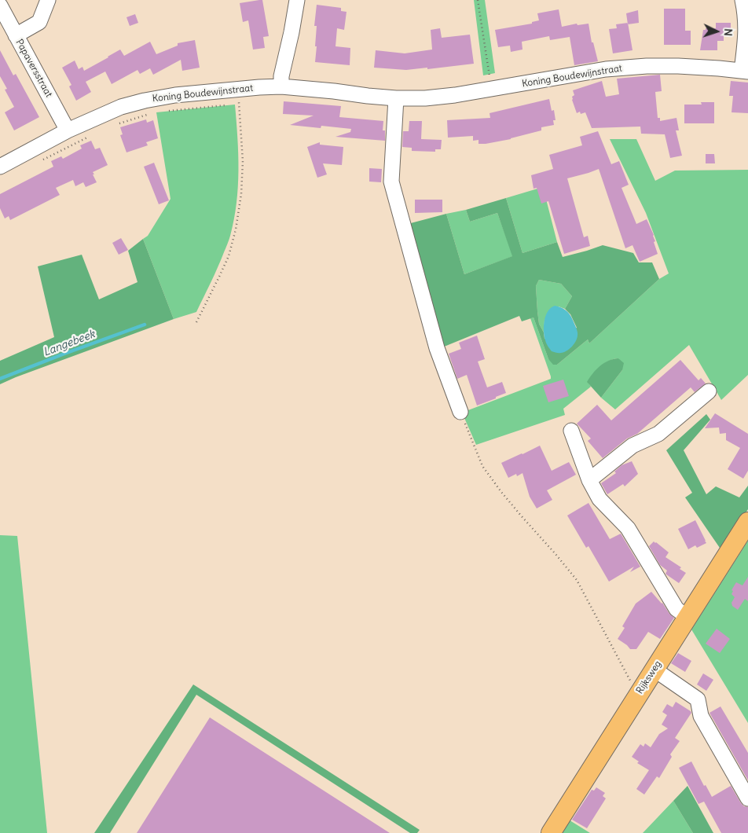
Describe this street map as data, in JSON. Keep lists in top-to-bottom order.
{
  "streets": {
    "main road": ["Rijksweg"],
    "street": ["Papaversstraat", "Koning Boudewijnstraat"]
  },
  "crossings": [
    ["Papaversstraat", "Koning Boudewijnstraat"]
  ],
  "water": ["Langebeek"],
  "north": "right"
}
